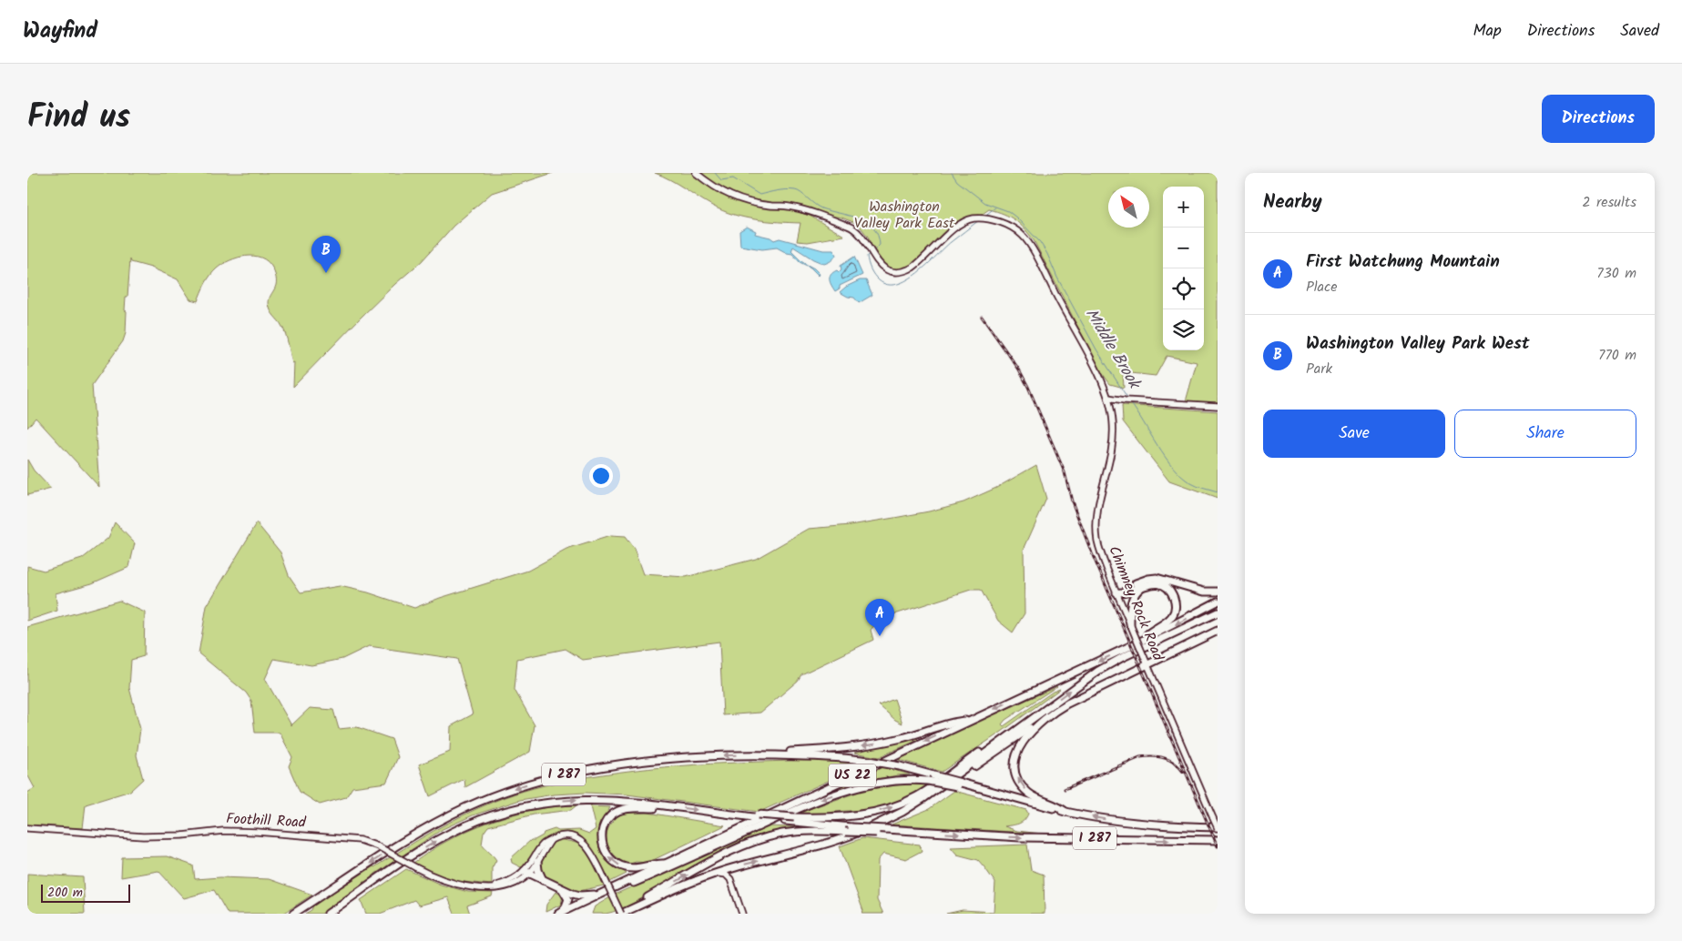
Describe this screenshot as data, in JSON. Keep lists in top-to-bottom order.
{
  "streets": {
    "highway": ["I 287", "US 22"],
    "street": ["Chimney Rock Road", "Foothill Road"]
  },
  "crossings": [
    ["Chimney Rock Road", "I 287"]
  ],
  "water": ["Middle Brook"],
  "parks": ["Washington Valley Park East"],
  "scale_bar": "200 m",
  "north": "top left",
  "page": {
    "header": "Wayfind",
    "nav": ["Map", "Directions", "Saved"],
    "title": "Find us",
    "buttons": [
      "Directions",
      ["Save", "Share"]
    ],
    "heading": ["Nearby", "2 results"],
    "map_buttons": ["+", "−"],
    "list": [
      {
        "mark": "A",
        "name": "First Watchung Mountain",
        "note": "Place",
        "value": "730 m"
      },
      {
        "mark": "B",
        "name": "Washington Valley Park West",
        "note": "Park",
        "value": "770 m"
      }
    ],
    "pins": ["B", "A"],
    "scale": "200 m"
  }
}
